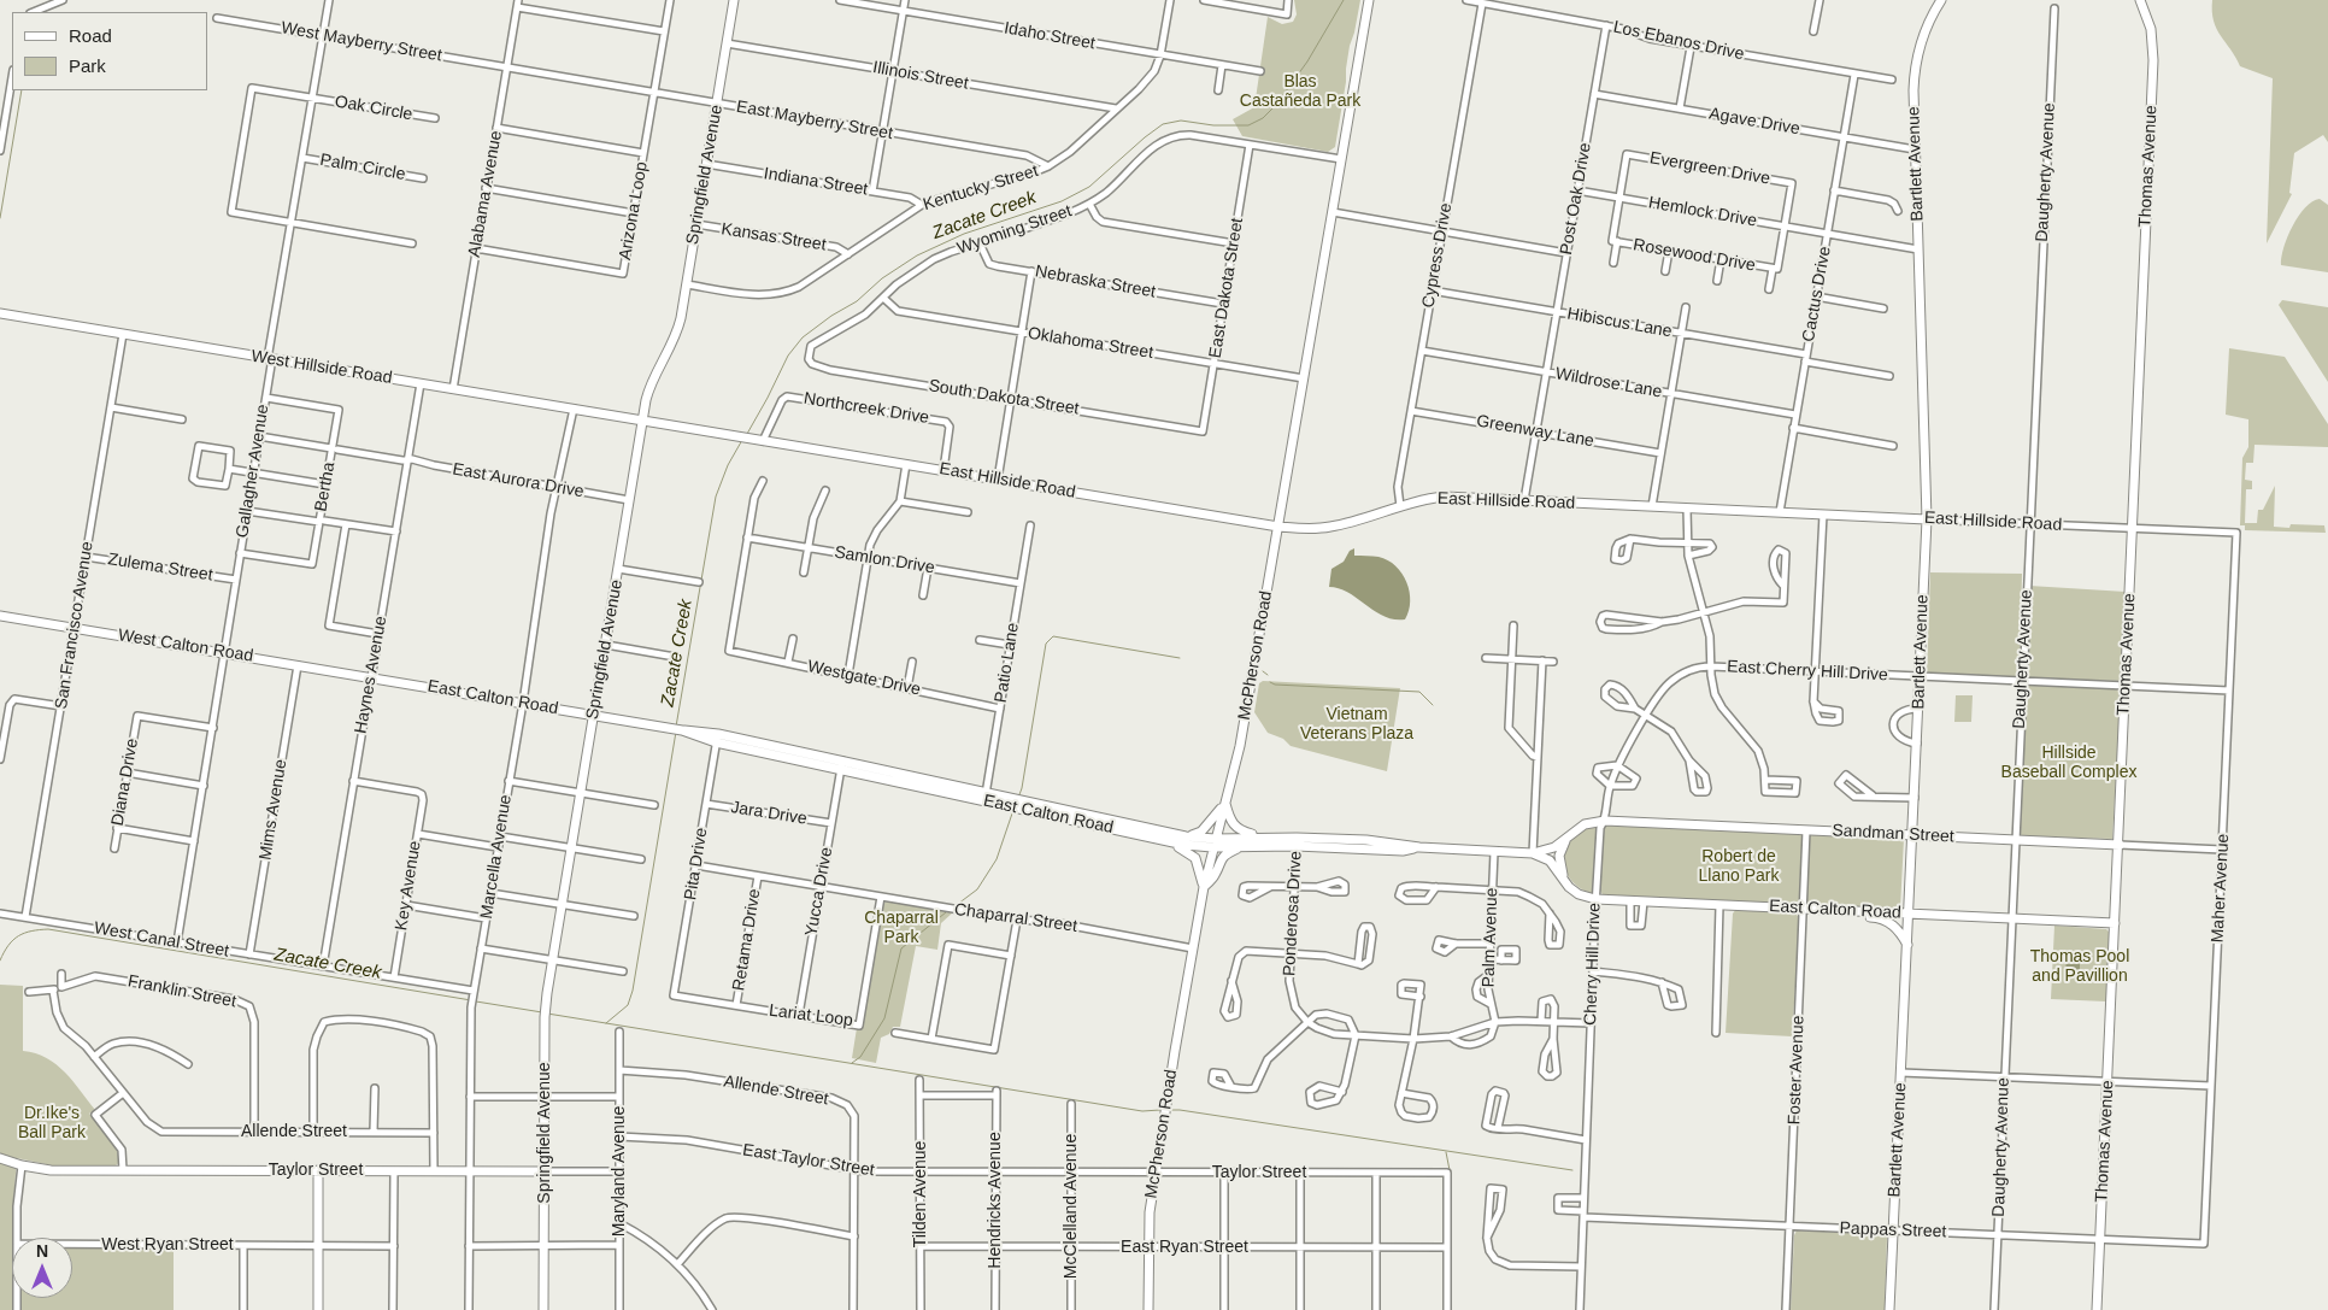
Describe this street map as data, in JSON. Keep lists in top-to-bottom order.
{
  "streets": {
    "main road": [
      "Bartlett Avenue",
      "Thomas Avenue",
      "Springfield Avenue",
      "West Hillside Road",
      "East Hillside Road",
      "West Calton Road",
      "McPherson Road",
      "East Calton Road",
      "Sandman Street",
      "Taylor Street"
    ],
    "street": [
      "Idaho Street",
      "Los Ebanos Drive",
      "West Mayberry Street",
      "Illinois Street",
      "Oak Circle",
      "East Mayberry Street",
      "Agave Drive",
      "Palm Circle",
      "Evergreen Drive",
      "Daugherty Avenue",
      "Indiana Street",
      "Kentucky Street",
      "Alabama Avenue",
      "Post Oak Drive",
      "Arizona Loop",
      "Hemlock Drive",
      "Wyoming Street",
      "Kansas Street",
      "Cypress Drive",
      "Rosewood Drive",
      "Nebraska Street",
      "East Dakota Street",
      "Cactus Drive",
      "Hibiscus Lane",
      "Oklahoma Street",
      "Wildrose Lane",
      "South Dakota Street",
      "Northcreek Drive",
      "Greenway Lane",
      "Gallagher Avenue",
      "East Aurora Drive",
      "Bertha",
      "Samlon Drive",
      "Zulema Street",
      "San Francisco Avenue",
      "Patio Lane",
      "East Cherry Hill Drive",
      "Haynes Avenue",
      "Westgate Drive",
      "Diana Drive",
      "Mims Avenue",
      "Jara Drive",
      "Marcella Avenue",
      "Pita Drive",
      "Key Avenue",
      "Maher Avenue",
      "Yucca Drive",
      "Ponderosa Drive",
      "Chaparral Street",
      "Palm Avenue",
      "West Canal Street",
      "Retama Drive",
      "Cherry Hill Drive",
      "Franklin Street",
      "Lariat Loop",
      "Foster Avenue",
      "Allende Street",
      "East Taylor Street",
      "Maryland Avenue",
      "Tilden Avenue",
      "Hendricks Avenue",
      "McClelland Avenue",
      "Pappas Street",
      "West Ryan Street",
      "East Ryan Street"
    ]
  },
  "crossings": [
    ["Idaho Street", "Kentucky Street"],
    ["Los Ebanos Drive", "Post Oak Drive"],
    ["Los Ebanos Drive", "Cypress Drive"],
    ["Los Ebanos Drive", "Cactus Drive"],
    ["West Mayberry Street", "East Mayberry Street"],
    ["West Mayberry Street", "Alabama Avenue"],
    ["West Mayberry Street", "Gallagher Avenue"],
    ["Illinois Street", "Springfield Avenue"],
    ["Illinois Street", "Kentucky Street"],
    ["Oak Circle", "Gallagher Avenue"],
    ["East Mayberry Street", "Springfield Avenue"],
    ["East Mayberry Street", "Kentucky Street"],
    ["East Mayberry Street", "Alabama Avenue"],
    ["East Mayberry Street", "Arizona Loop"],
    ["Agave Drive", "Bartlett Avenue"],
    ["Agave Drive", "Post Oak Drive"],
    ["Agave Drive", "Cactus Drive"],
    ["Bartlett Avenue", "Hemlock Drive"],
    ["Bartlett Avenue", "East Hillside Road"],
    ["Bartlett Avenue", "East Cherry Hill Drive"],
    ["Bartlett Avenue", "East Calton Road"],
    ["Bartlett Avenue", "Sandman Street"],
    ["Bartlett Avenue", "Pappas Street"],
    ["Thomas Avenue", "East Hillside Road"],
    ["Thomas Avenue", "East Cherry Hill Drive"],
    ["Thomas Avenue", "East Calton Road"],
    ["Thomas Avenue", "Sandman Street"],
    ["Thomas Avenue", "Pappas Street"],
    ["Palm Circle", "Gallagher Avenue"],
    ["Evergreen Drive", "Hemlock Drive"],
    ["Daugherty Avenue", "East Hillside Road"],
    ["Daugherty Avenue", "East Cherry Hill Drive"],
    ["Daugherty Avenue", "East Calton Road"],
    ["Daugherty Avenue", "Sandman Street"],
    ["Daugherty Avenue", "Pappas Street"],
    ["Springfield Avenue", "Indiana Street"],
    ["Springfield Avenue", "Kentucky Street"],
    ["Springfield Avenue", "Kansas Street"],
    ["Springfield Avenue", "West Hillside Road"],
    ["Springfield Avenue", "East Aurora Drive"],
    ["Springfield Avenue", "East Hillside Road"],
    ["Springfield Avenue", "East Calton Road"],
    ["Springfield Avenue", "Taylor Street"],
    ["Indiana Street", "Kentucky Street"],
    ["Kentucky Street", "Kansas Street"],
    ["Alabama Avenue", "Arizona Loop"],
    ["Alabama Avenue", "West Hillside Road"],
    ["Post Oak Drive", "Hemlock Drive"],
    ["Post Oak Drive", "Hibiscus Lane"],
    ["Post Oak Drive", "Wildrose Lane"],
    ["Post Oak Drive", "Greenway Lane"],
    ["Post Oak Drive", "East Hillside Road"],
    ["Hemlock Drive", "Cactus Drive"],
    ["Wyoming Street", "Nebraska Street"],
    ["Wyoming Street", "East Dakota Street"],
    ["Wyoming Street", "Oklahoma Street"],
    ["Wyoming Street", "South Dakota Street"],
    ["Wyoming Street", "McPherson Road"],
    ["Cypress Drive", "Hibiscus Lane"],
    ["Cypress Drive", "Wildrose Lane"],
    ["Cypress Drive", "Greenway Lane"],
    ["Cypress Drive", "East Hillside Road"],
    ["Nebraska Street", "East Dakota Street"],
    ["East Dakota Street", "Oklahoma Street"],
    ["East Dakota Street", "South Dakota Street"],
    ["Cactus Drive", "Hibiscus Lane"],
    ["Cactus Drive", "Wildrose Lane"],
    ["Cactus Drive", "East Hillside Road"],
    ["Oklahoma Street", "McPherson Road"],
    ["West Hillside Road", "Gallagher Avenue"],
    ["West Hillside Road", "East Hillside Road"],
    ["West Hillside Road", "San Francisco Avenue"],
    ["West Hillside Road", "Haynes Avenue"],
    ["West Hillside Road", "Marcella Avenue"],
    ["Northcreek Drive", "East Hillside Road"],
    ["Gallagher Avenue", "East Aurora Drive"],
    ["Gallagher Avenue", "Bertha"],
    ["Gallagher Avenue", "Zulema Street"],
    ["Gallagher Avenue", "West Calton Road"],
    ["Gallagher Avenue", "Diana Drive"],
    ["Gallagher Avenue", "West Canal Street"],
    ["East Aurora Drive", "Bertha"],
    ["East Aurora Drive", "Haynes Avenue"],
    ["East Aurora Drive", "Marcella Avenue"],
    ["East Hillside Road", "McPherson Road"],
    ["East Hillside Road", "Maher Avenue"],
    ["Samlon Drive", "Patio Lane"],
    ["Samlon Drive", "Westgate Drive"],
    ["Zulema Street", "San Francisco Avenue"],
    ["San Francisco Avenue", "West Calton Road"],
    ["San Francisco Avenue", "West Canal Street"],
    ["West Calton Road", "Haynes Avenue"],
    ["West Calton Road", "East Calton Road"],
    ["West Calton Road", "Mims Avenue"],
    ["McPherson Road", "East Calton Road"],
    ["McPherson Road", "Chaparral Street"],
    ["McPherson Road", "Taylor Street"],
    ["McPherson Road", "East Ryan Street"],
    ["Patio Lane", "Westgate Drive"],
    ["Patio Lane", "East Calton Road"],
    ["East Cherry Hill Drive", "Maher Avenue"],
    ["East Cherry Hill Drive", "Cherry Hill Drive"],
    ["Haynes Avenue", "East Calton Road"],
    ["Haynes Avenue", "Key Avenue"],
    ["Haynes Avenue", "West Canal Street"],
    ["East Calton Road", "Sandman Street"],
    ["East Calton Road", "Marcella Avenue"],
    ["East Calton Road", "Pita Drive"],
    ["East Calton Road", "Yucca Drive"],
    ["East Calton Road", "Ponderosa Drive"],
    ["East Calton Road", "Palm Avenue"],
    ["East Calton Road", "Cherry Hill Drive"],
    ["East Calton Road", "Foster Avenue"],
    ["Mims Avenue", "West Canal Street"],
    ["Jara Drive", "Pita Drive"],
    ["Jara Drive", "Yucca Drive"],
    ["Sandman Street", "Maher Avenue"],
    ["Sandman Street", "Cherry Hill Drive"],
    ["Sandman Street", "Foster Avenue"],
    ["Marcella Avenue", "West Canal Street"],
    ["Marcella Avenue", "Taylor Street"],
    ["Pita Drive", "Chaparral Street"],
    ["Pita Drive", "Lariat Loop"],
    ["Key Avenue", "West Canal Street"],
    ["Maher Avenue", "Pappas Street"],
    ["Yucca Drive", "Chaparral Street"],
    ["Yucca Drive", "Lariat Loop"],
    ["Chaparral Street", "Retama Drive"],
    ["Chaparral Street", "Lariat Loop"],
    ["Retama Drive", "Lariat Loop"],
    ["Cherry Hill Drive", "Pappas Street"],
    ["Franklin Street", "Allende Street"],
    ["Foster Avenue", "Pappas Street"],
    ["Allende Street", "East Taylor Street"],
    ["Allende Street", "Maryland Avenue"],
    ["East Taylor Street", "Taylor Street"],
    ["East Taylor Street", "Maryland Avenue"],
    ["East Taylor Street", "Tilden Avenue"],
    ["East Taylor Street", "Hendricks Avenue"],
    ["East Taylor Street", "McClelland Avenue"],
    ["Taylor Street", "Maryland Avenue"],
    ["Taylor Street", "McClelland Avenue"],
    ["Taylor Street", "East Ryan Street"],
    ["Tilden Avenue", "Hendricks Avenue"],
    ["Tilden Avenue", "East Ryan Street"],
    ["Hendricks Avenue", "East Ryan Street"],
    ["McClelland Avenue", "East Ryan Street"]
  ],
  "water": ["Zacate Creek"],
  "parks": [
    "Blas Castañeda Park",
    "Vietnam Veterans Plaza",
    "Hillside Baseball Complex",
    "Robert de Llano Park",
    "Chaparral Park",
    "Thomas Pool and Pavillion",
    "Dr.Ike's Ball Park"
  ],
  "legend": ["Road", "Park"],
  "north": "top"
}
